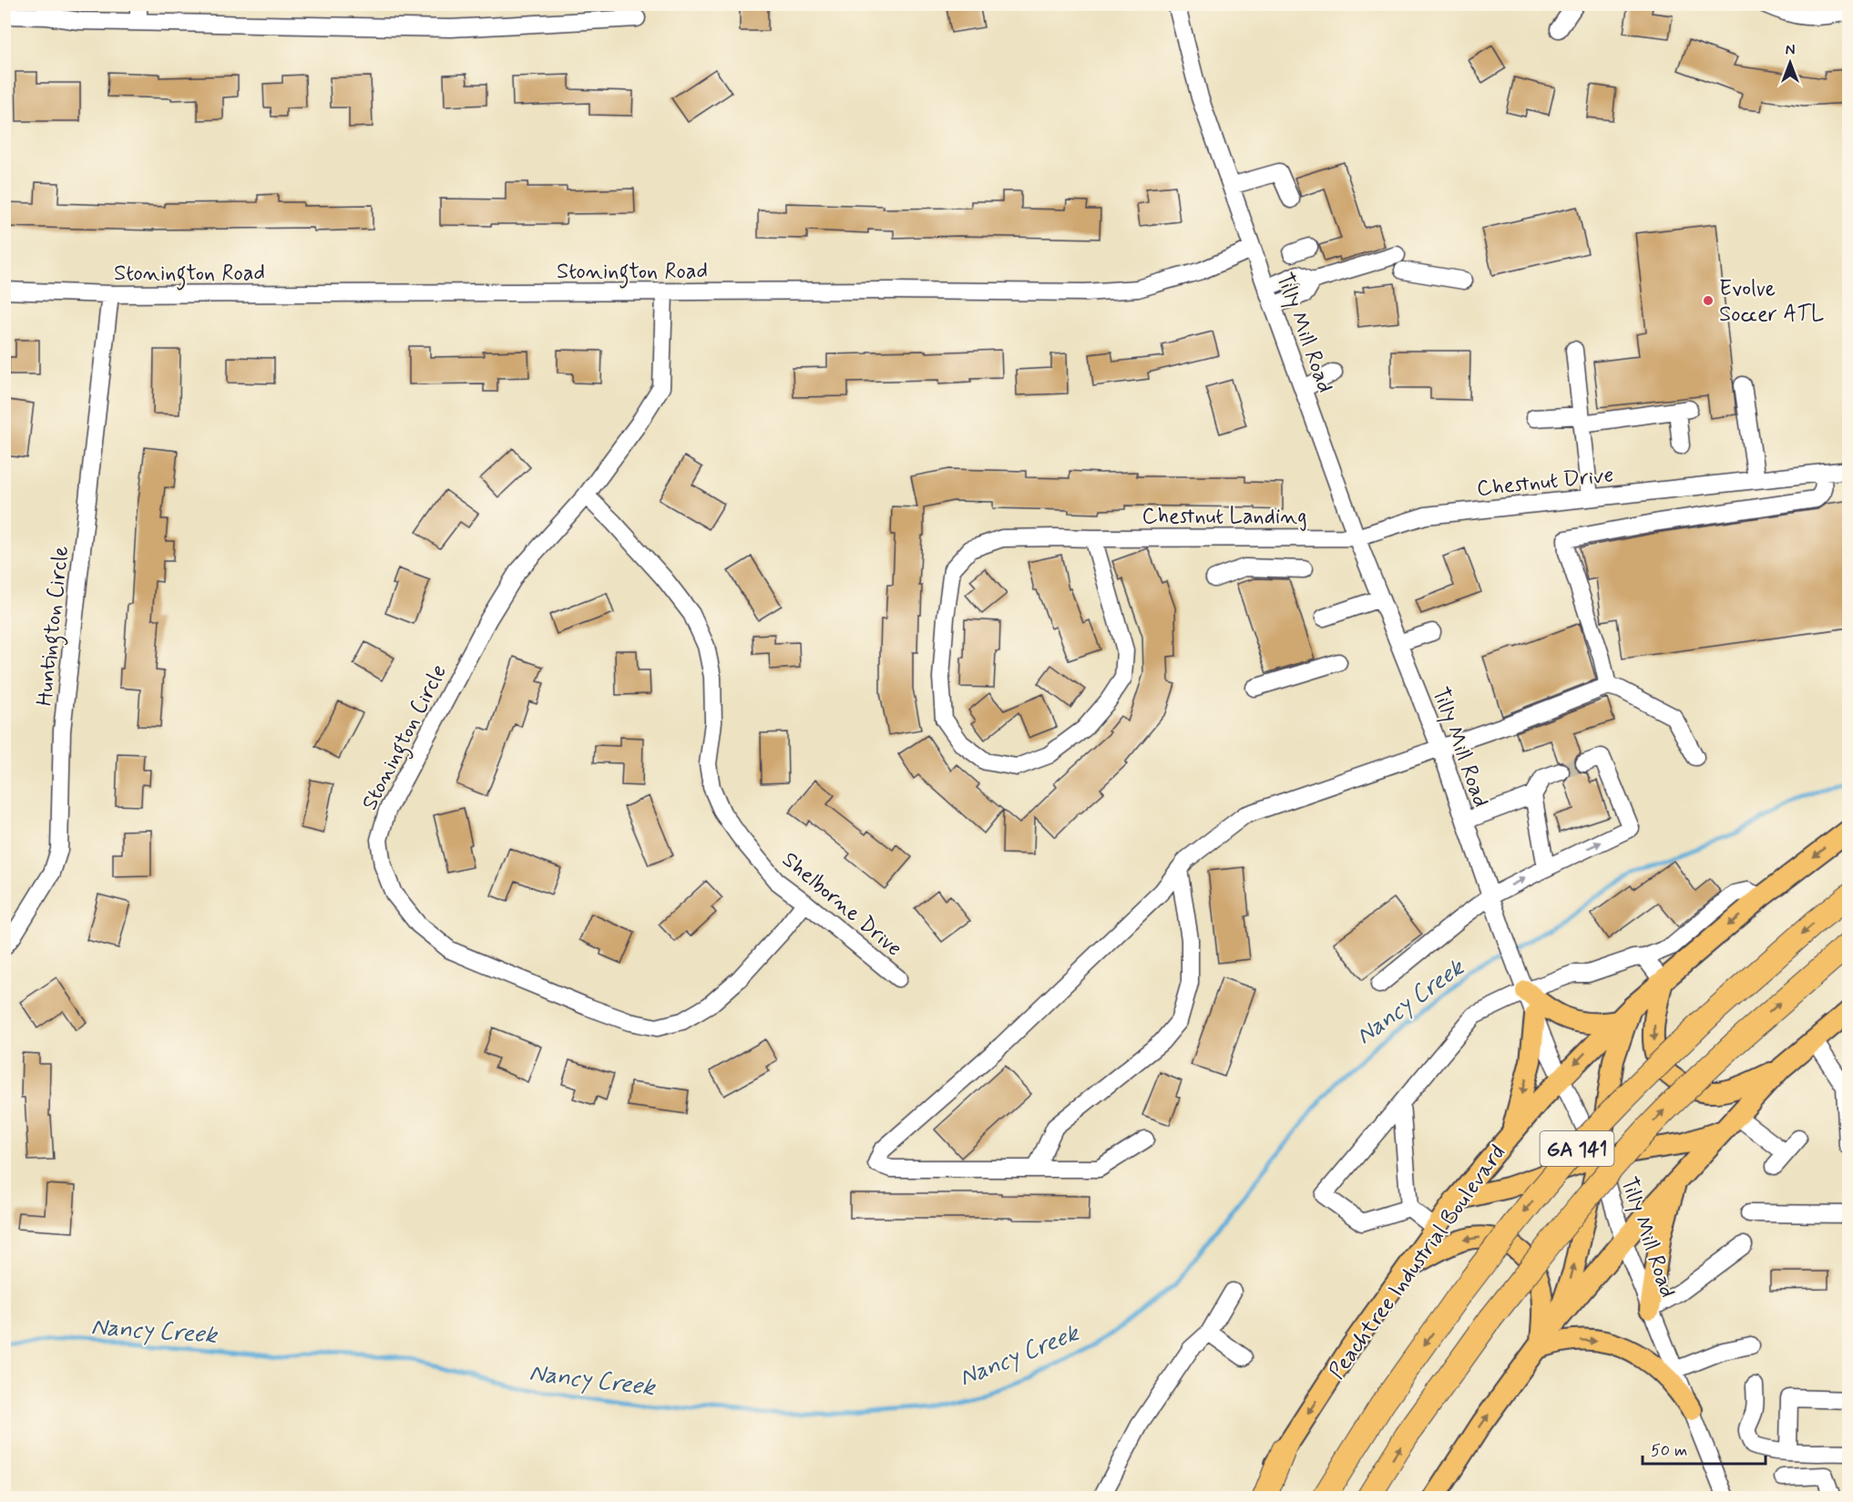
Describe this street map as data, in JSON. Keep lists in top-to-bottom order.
{
  "streets": {
    "highway": ["GA 141"],
    "main road": ["Peachtree Industrial Boulevard"],
    "street": [
      "Stonington Road",
      "Tilly Mill Road",
      "Chestnut Drive",
      "Chestnut Landing",
      "Huntington Circle",
      "Stonington Circle",
      "Shelborne Drive"
    ]
  },
  "crossings": [
    ["Stonington Road", "Tilly Mill Road"],
    ["Stonington Road", "Huntington Circle"],
    ["Stonington Road", "Stonington Circle"],
    ["Tilly Mill Road", "Chestnut Drive"],
    ["Tilly Mill Road", "Chestnut Landing"],
    ["Tilly Mill Road", "Peachtree Industrial Boulevard"],
    ["Chestnut Drive", "Chestnut Landing"],
    ["Stonington Circle", "Shelborne Drive"]
  ],
  "water": ["Nancy Creek"],
  "places": ["Evolve Soccer ATL"],
  "scale_bar": "50 m",
  "north": "top"
}
